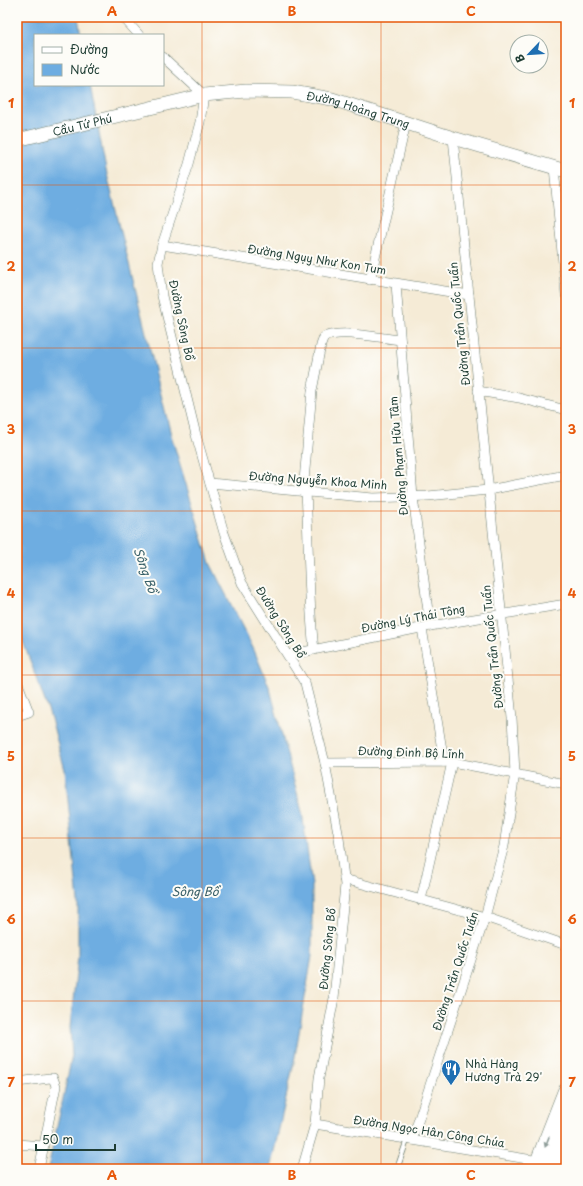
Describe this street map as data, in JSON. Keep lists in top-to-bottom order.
{
  "streets": {
    "main road": ["Đường Hoàng Trung", "Cầu Tứ Phú"],
    "street": [
      "Đường Ngụy Như Kon Tum",
      "Đường Sông Bồ",
      "Đường Trần Quốc Tuấn",
      "Đường Phạm Hữu Tâm",
      "Đường Nguyễn Khoa Minh",
      "Đường Lý Thái Tông",
      "Đường Đinh Bộ Lĩnh",
      "Đường Ngọc Hân Công Chúa"
    ]
  },
  "crossings": [
    ["Đường Hoàng Trung", "Cầu Tứ Phú"],
    ["Đường Hoàng Trung", "Đường Sông Bồ"],
    ["Đường Hoàng Trung", "Đường Trần Quốc Tuấn"],
    ["Đường Ngụy Như Kon Tum", "Đường Sông Bồ"],
    ["Đường Ngụy Như Kon Tum", "Đường Trần Quốc Tuấn"],
    ["Đường Ngụy Như Kon Tum", "Đường Phạm Hữu Tâm"],
    ["Đường Sông Bồ", "Đường Nguyễn Khoa Minh"],
    ["Đường Sông Bồ", "Đường Lý Thái Tông"],
    ["Đường Sông Bồ", "Đường Đinh Bộ Lĩnh"],
    ["Đường Sông Bồ", "Đường Ngọc Hân Công Chúa"],
    ["Đường Trần Quốc Tuấn", "Đường Nguyễn Khoa Minh"],
    ["Đường Trần Quốc Tuấn", "Đường Lý Thái Tông"],
    ["Đường Trần Quốc Tuấn", "Đường Đinh Bộ Lĩnh"],
    ["Đường Trần Quốc Tuấn", "Đường Ngọc Hân Công Chúa"],
    ["Đường Phạm Hữu Tâm", "Đường Nguyễn Khoa Minh"],
    ["Đường Phạm Hữu Tâm", "Đường Lý Thái Tông"],
    ["Đường Phạm Hữu Tâm", "Đường Đinh Bộ Lĩnh"]
  ],
  "water": ["Sông Bồ"],
  "places": {
    "restaurant": ["Nhà Hàng Hương Trà 29'"]
  },
  "legend": ["Đường", "Nước"],
  "scale_bar": "50 m",
  "north": "bottom left",
  "grid": {
    "columns": ["A", "B", "C"],
    "rows": [
      "1",
      "2",
      "3",
      "4",
      "5",
      "6",
      "7"
    ]
  }
}
